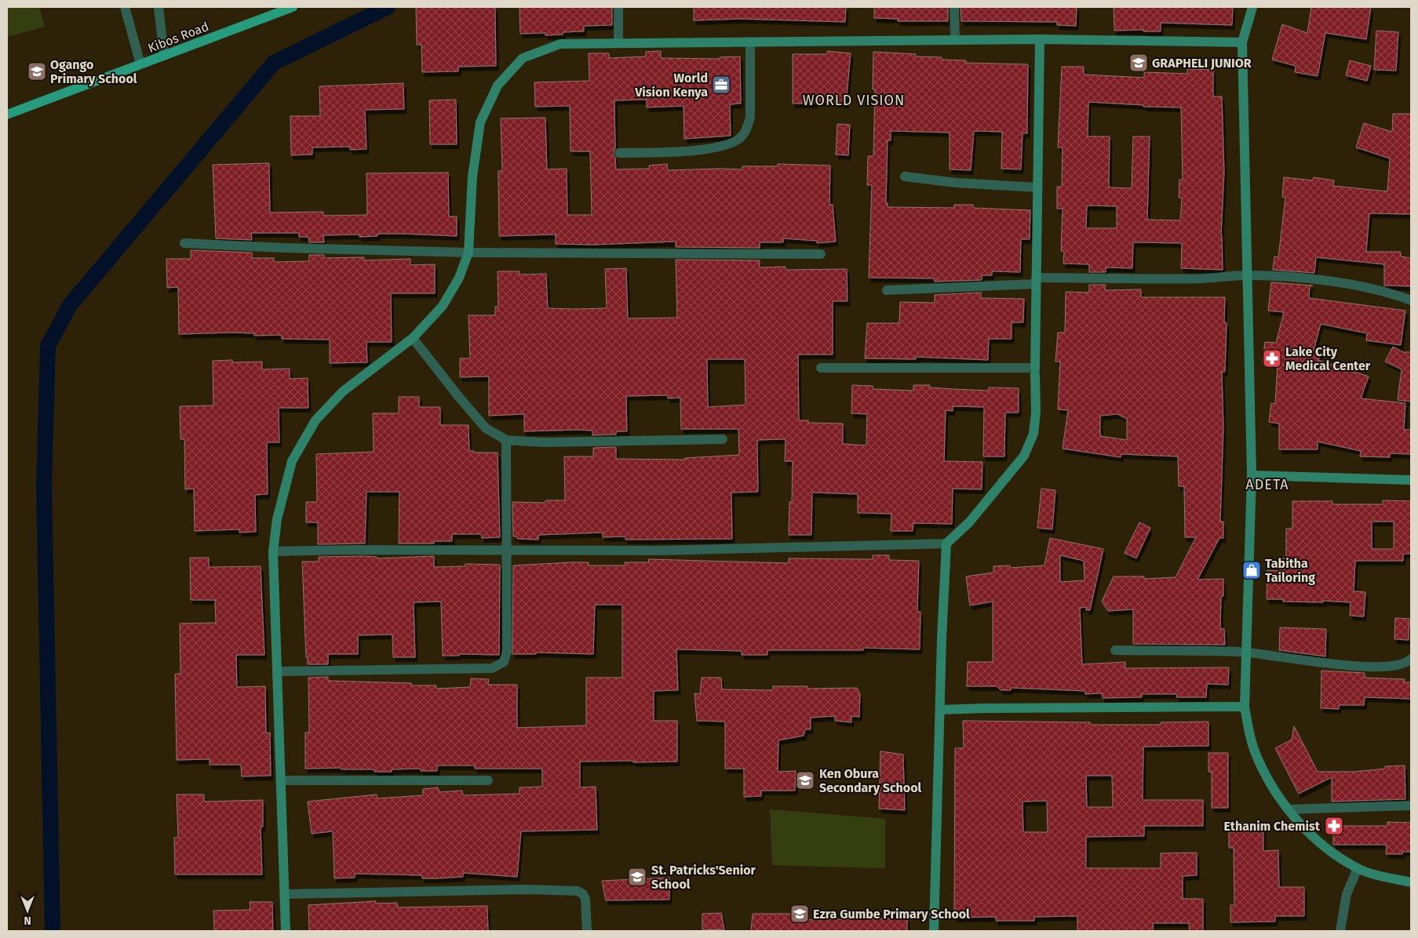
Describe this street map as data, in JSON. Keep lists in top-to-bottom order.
{
  "streets": {
    "main road": ["Kibos Road"]
  },
  "districts": ["WORLD VISION", "ADETA"],
  "places": {
    "school or university": [
      "GRAPHELI JUNIOR",
      "Ogango Primary School",
      "Ken Obura Secondary School",
      "St. Patricks'Senior School",
      "Ezra Gumbe Primary School"
    ],
    "office": ["World Vision Kenya"],
    "pharmacy": ["Lake City Medical Center", "Ethanim Chemist"],
    "shop": ["Tabitha Tailoring"]
  },
  "north": "bottom"
}
